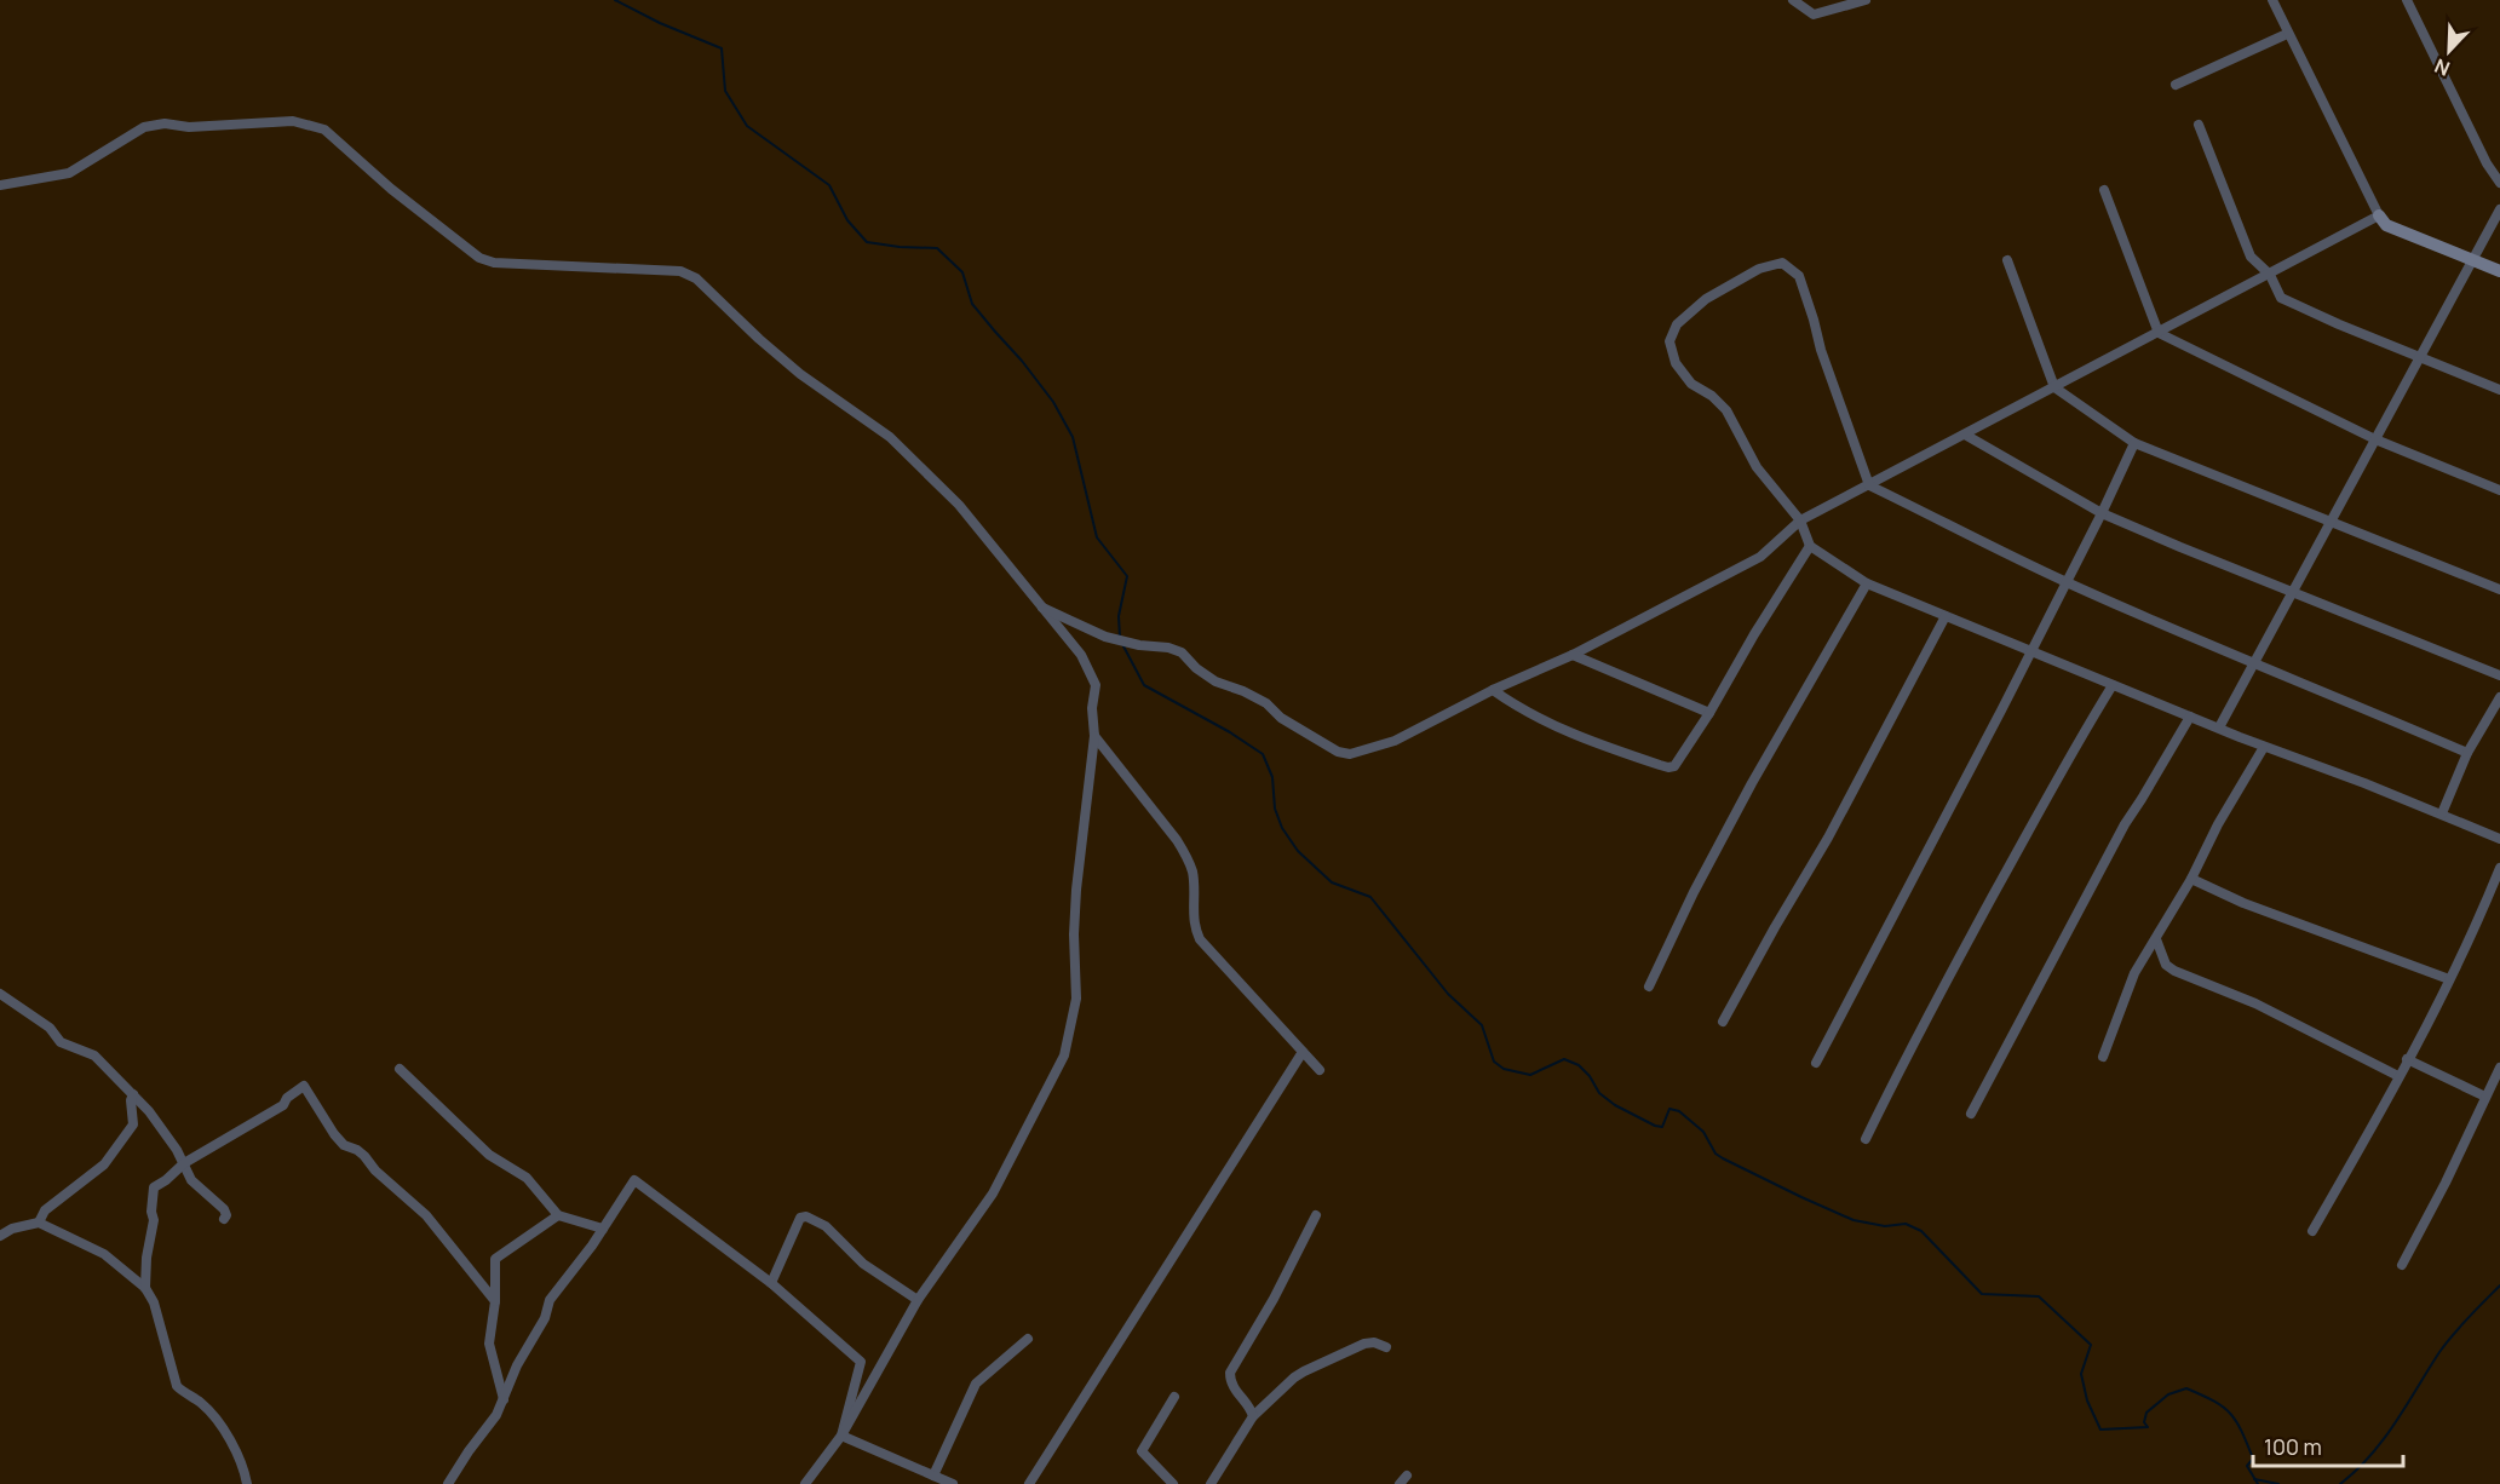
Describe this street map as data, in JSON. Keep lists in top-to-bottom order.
{
  "scale_bar": "100 m",
  "north": "bottom left"
}
